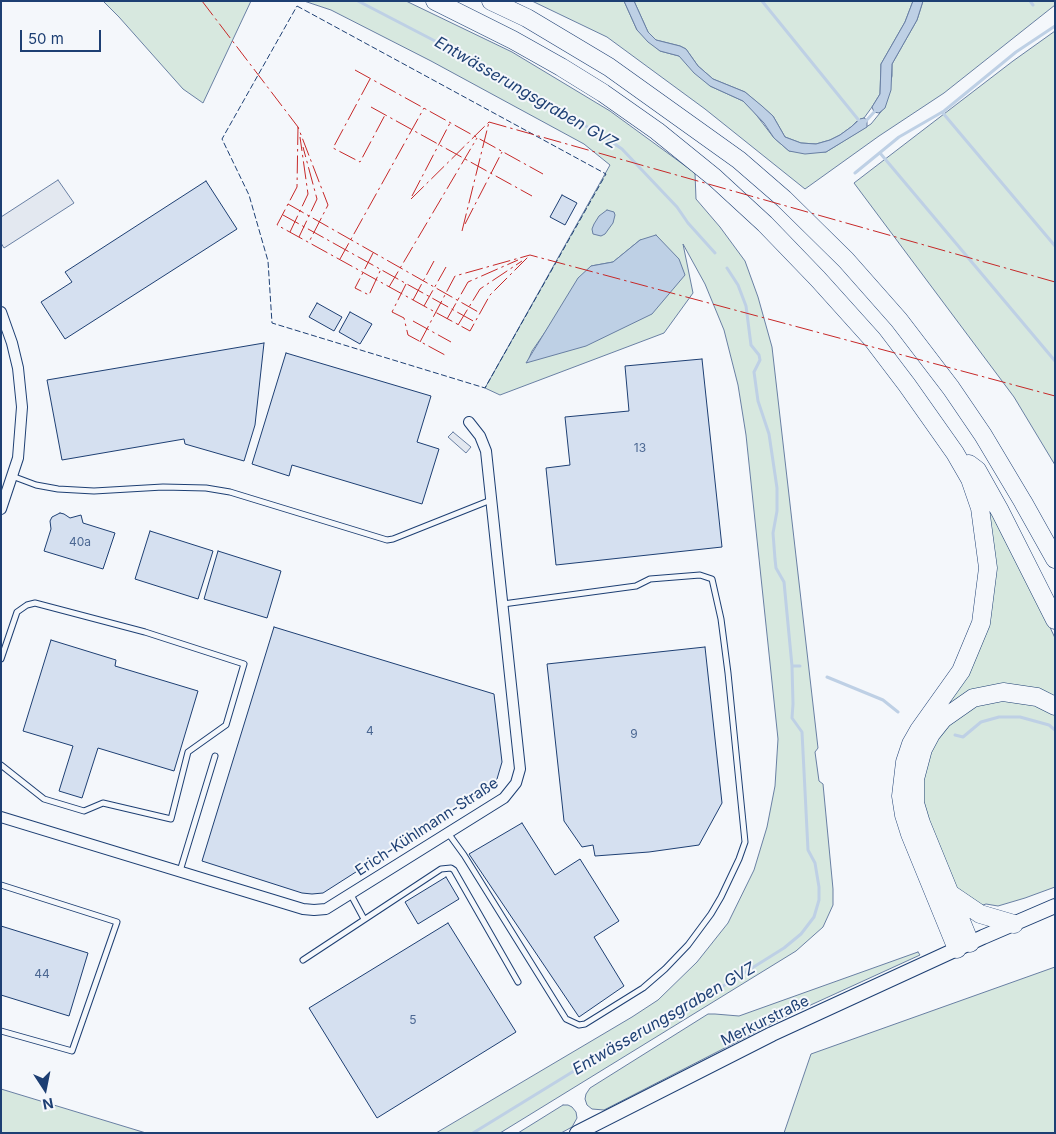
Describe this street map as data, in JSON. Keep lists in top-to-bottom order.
{
  "streets": {
    "street": ["Erich-Kühlmann-Straße", "Merkurstraße"]
  },
  "water": ["Entwässerungsgraben GVZ"],
  "house_numbers": [
    "13",
    "40a",
    "4",
    "9",
    "44",
    "5"
  ],
  "scale_bar": "50 m",
  "north": "bottom"
}
